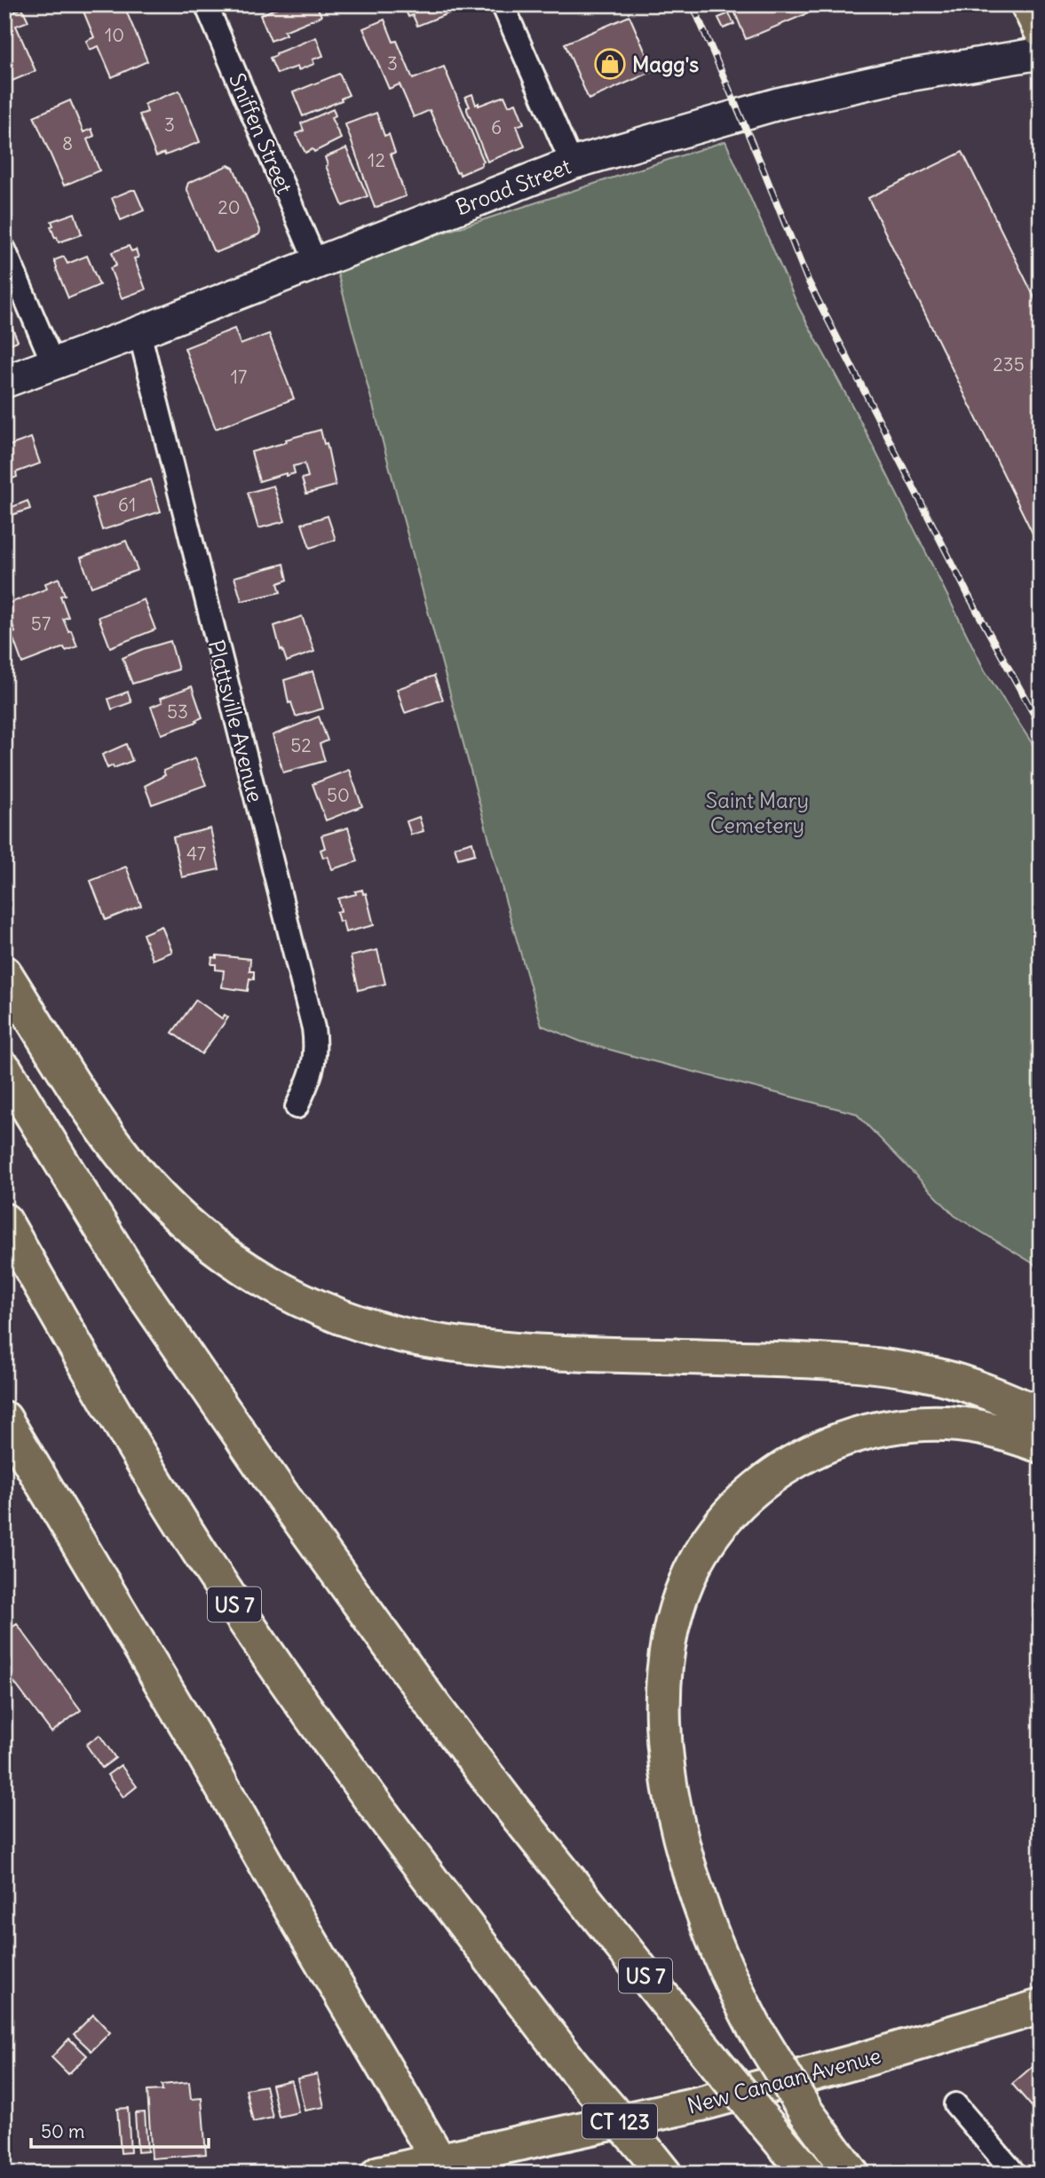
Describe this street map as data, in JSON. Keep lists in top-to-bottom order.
{
  "streets": {
    "main road": ["US 7", "New Canaan Avenue", "CT 123"],
    "street": ["Sniffen Street", "Broad Street", "Plattsville Avenue"]
  },
  "crossings": [
    ["Sniffen Street", "Broad Street"],
    ["Broad Street", "Plattsville Avenue"]
  ],
  "parks": ["Saint Mary Cemetery"],
  "places": {
    "shop": ["Magg's"]
  },
  "house_numbers": [
    "10",
    "3",
    "3",
    "6",
    "8",
    "12",
    "20",
    "235",
    "17",
    "61",
    "57",
    "53",
    "52",
    "50",
    "47"
  ],
  "scale_bar": "50 m"
}
